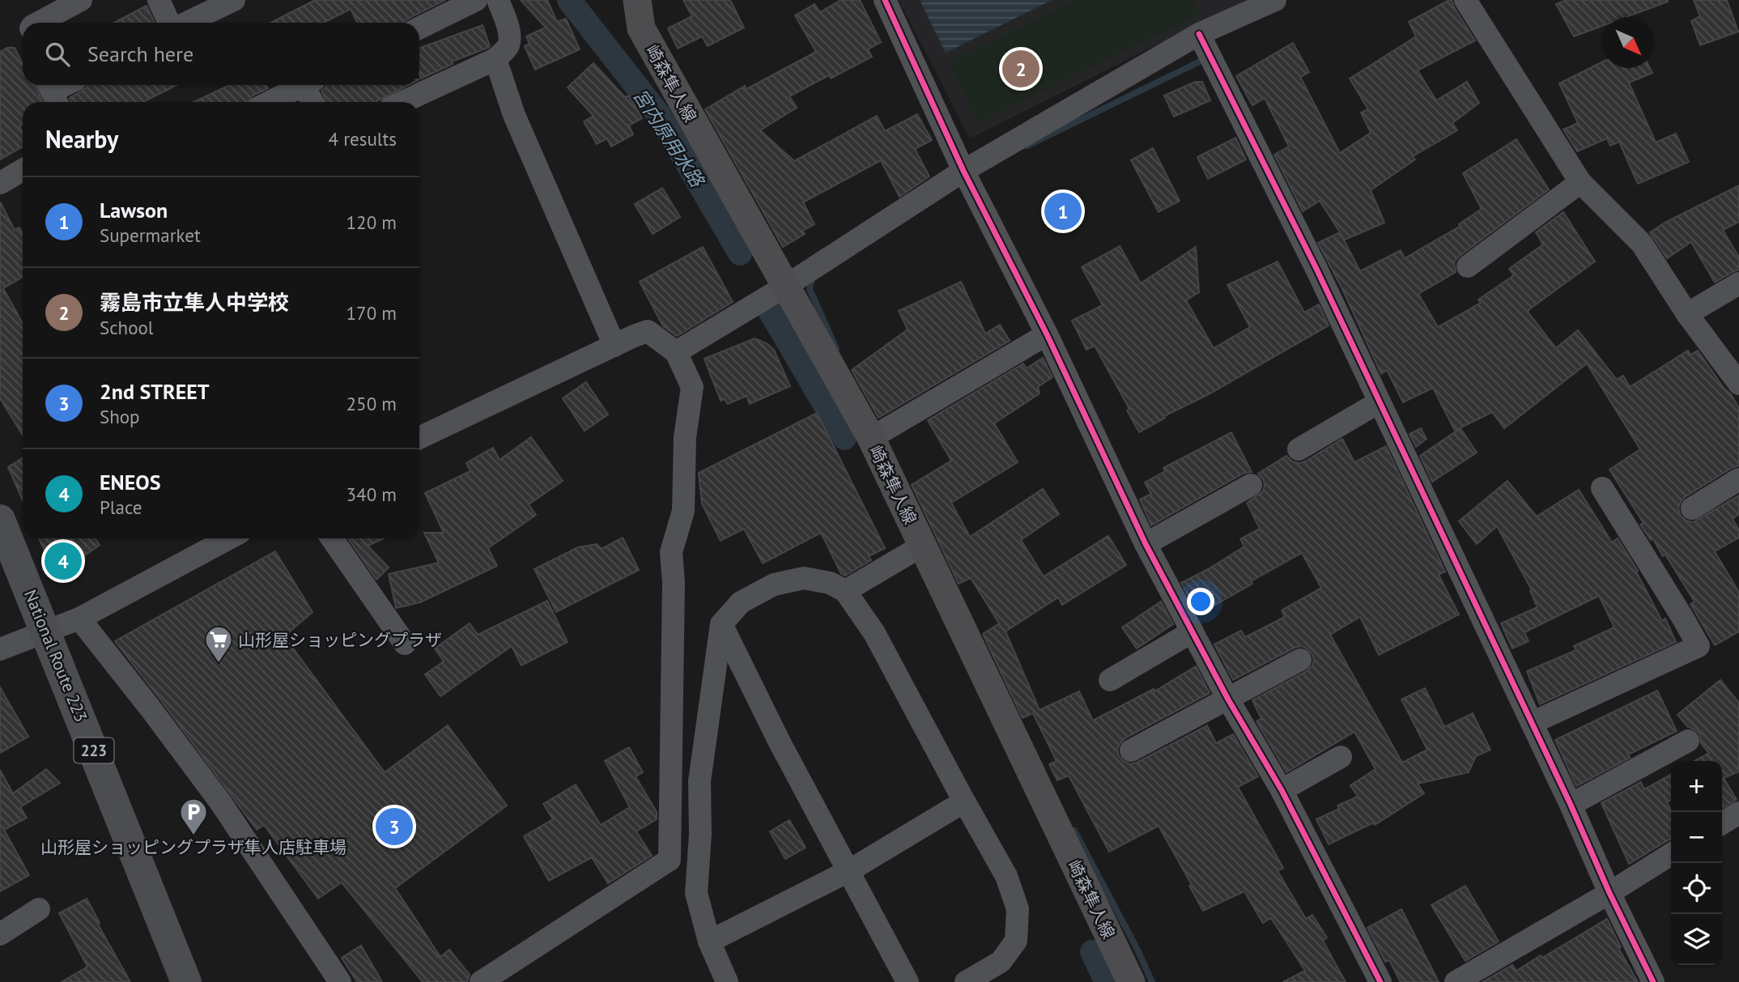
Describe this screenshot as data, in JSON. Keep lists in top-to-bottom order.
{
  "streets": {
    "highway": ["National Route 223", "223"],
    "main road": ["崎森隼人線"]
  },
  "water": ["宮内原用水路"],
  "places": {
    "supermarket": ["山形屋ショッピングプラザ"],
    "parking": ["山形屋ショッピングプラザ隼人店駐車場"]
  },
  "north": "bottom right",
  "page": {
    "search": "Search here",
    "pins": [
      "2",
      "1",
      "4",
      "3"
    ],
    "heading": ["Nearby", "4 results"],
    "list": [
      {
        "mark": "1",
        "name": "Lawson",
        "note": "Supermarket",
        "value": "120 m"
      },
      {
        "mark": "2",
        "name": "霧島市立隼人中学校",
        "note": "School",
        "value": "170 m"
      },
      {
        "mark": "3",
        "name": "2nd STREET",
        "note": "Shop",
        "value": "250 m"
      },
      {
        "mark": "4",
        "name": "ENEOS",
        "note": "Place",
        "value": "340 m"
      }
    ],
    "map_buttons": ["+", "−"]
  }
}
